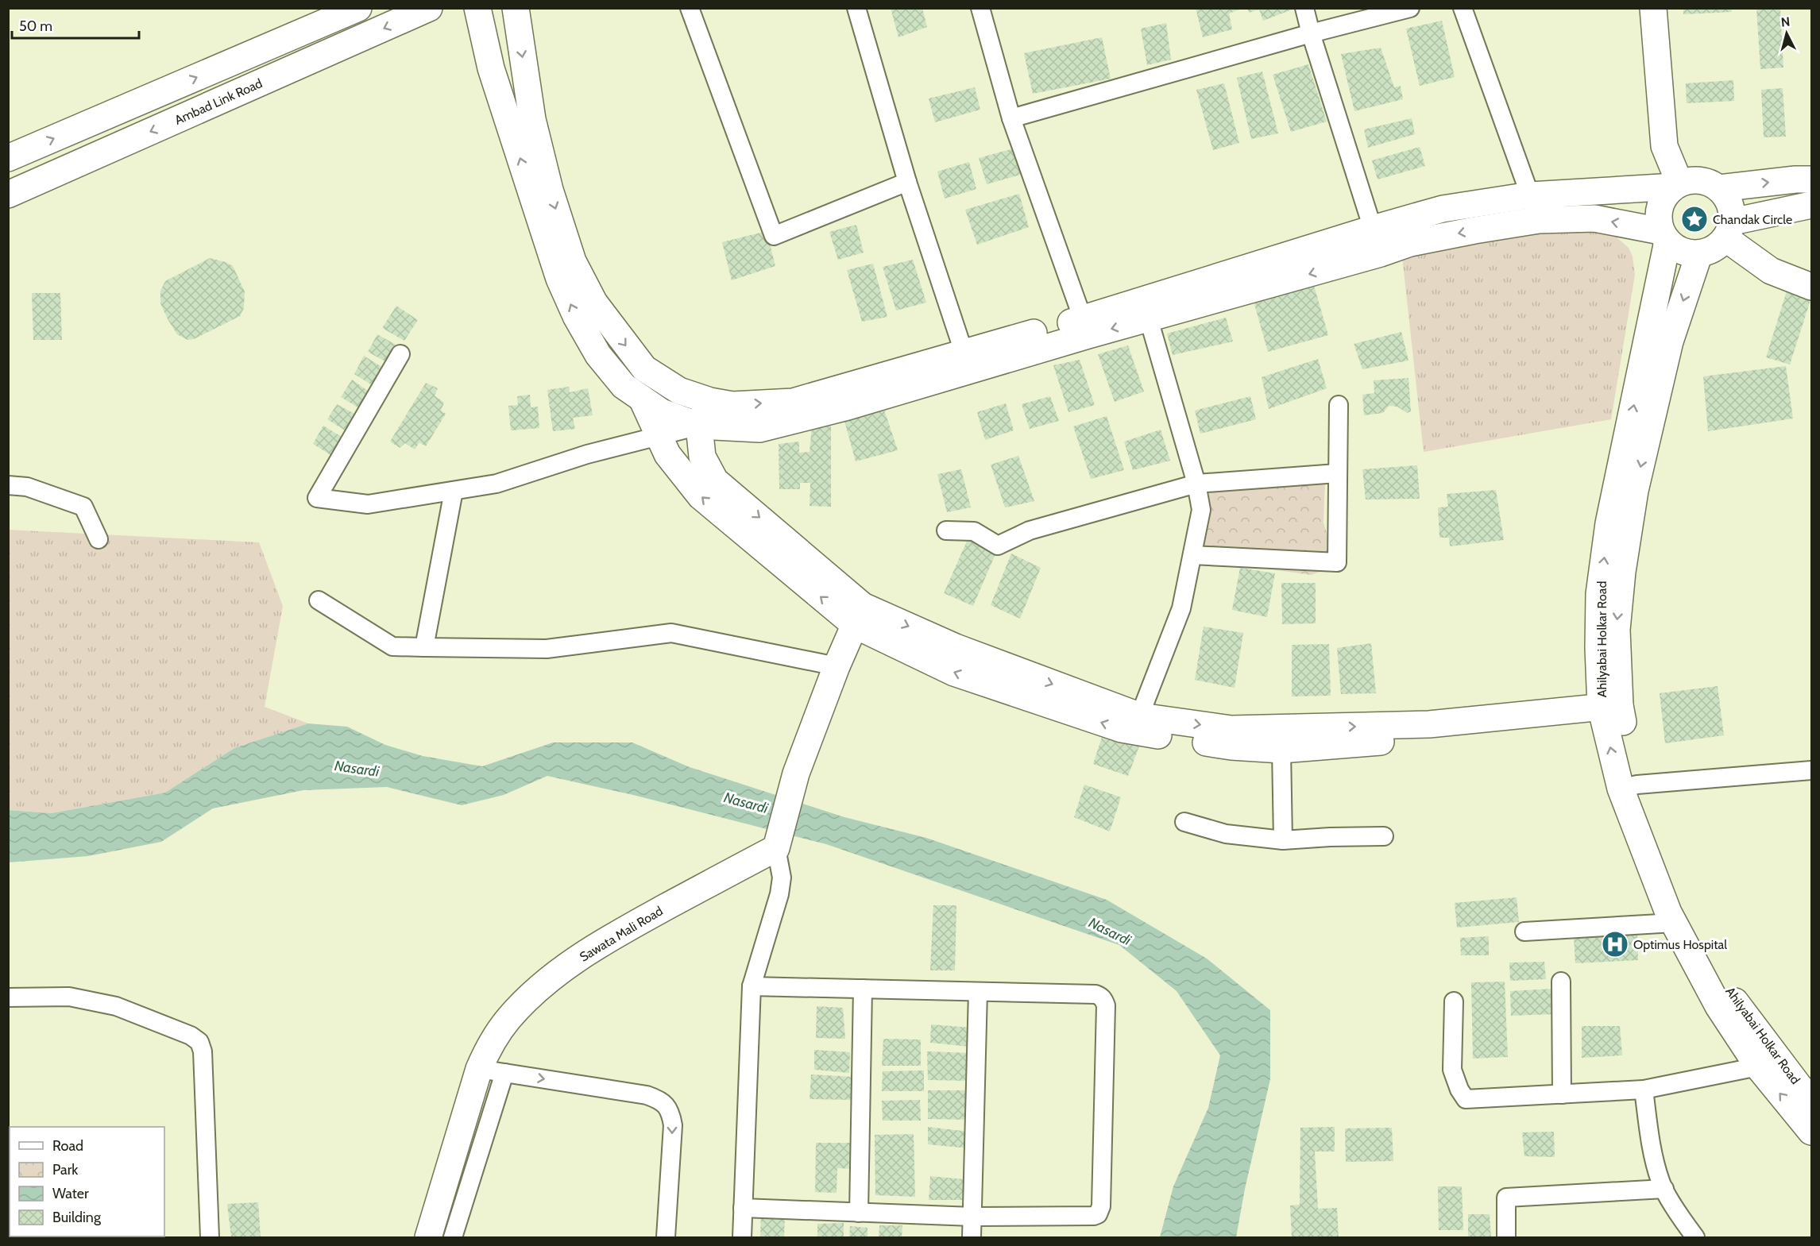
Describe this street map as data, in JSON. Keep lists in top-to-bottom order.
{
  "streets": {
    "main road": ["Ambad Link Road", "Ahilyabai Holkar Road", "Sawata Mali Road"]
  },
  "water": ["Nasardi"],
  "places": {
    "place": ["Chandak Circle"],
    "hospital": ["Optimus Hospital"]
  },
  "legend": [
    "Road",
    "Park",
    "Water",
    "Building"
  ],
  "scale_bar": "50 m",
  "north": "top"
}
